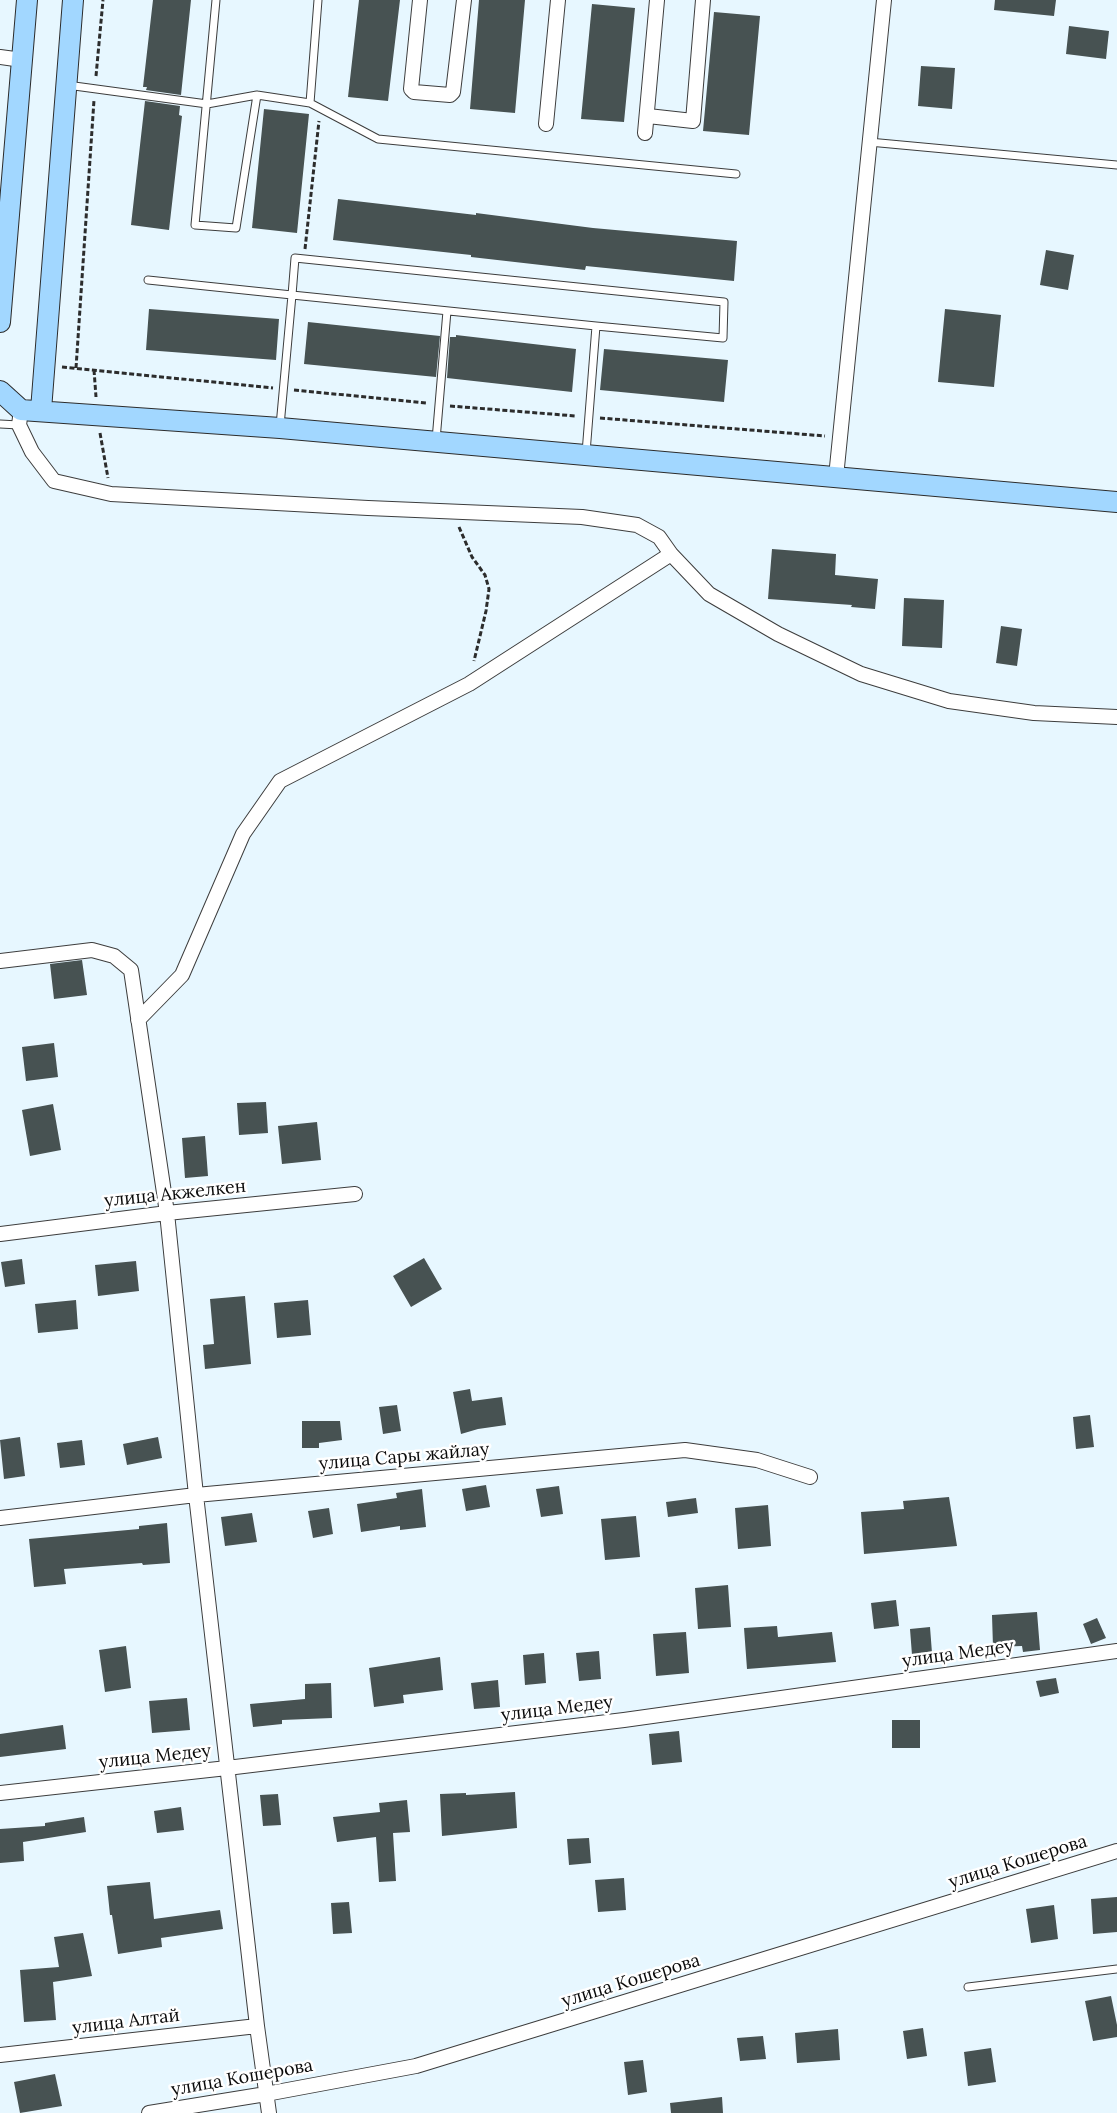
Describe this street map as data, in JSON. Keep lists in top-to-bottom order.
{
  "streets": {
    "street": [
      "улица Акжелкен",
      "улица Сары жайлау",
      "улица Медеу",
      "улица Кошерова",
      "улица Алтай"
    ]
  }
}
